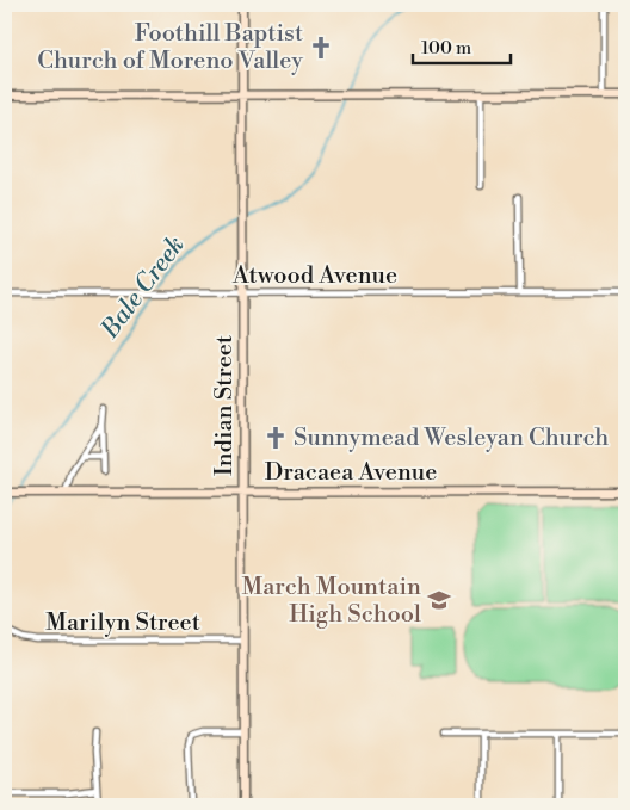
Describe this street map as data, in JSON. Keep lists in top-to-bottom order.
{
  "streets": {
    "street": [
      "Atwood Avenue",
      "Indian Street",
      "Dracaea Avenue",
      "Marilyn Street"
    ]
  },
  "crossings": [
    ["Atwood Avenue", "Indian Street"],
    ["Indian Street", "Dracaea Avenue"],
    ["Indian Street", "Marilyn Street"]
  ],
  "water": ["Bale Creek"],
  "places": {
    "church": ["Foothill Baptist Church of Moreno Valley", "Sunnymead Wesleyan Church"],
    "school or university": ["March Mountain High School"]
  },
  "scale_bar": "100 m"
}
